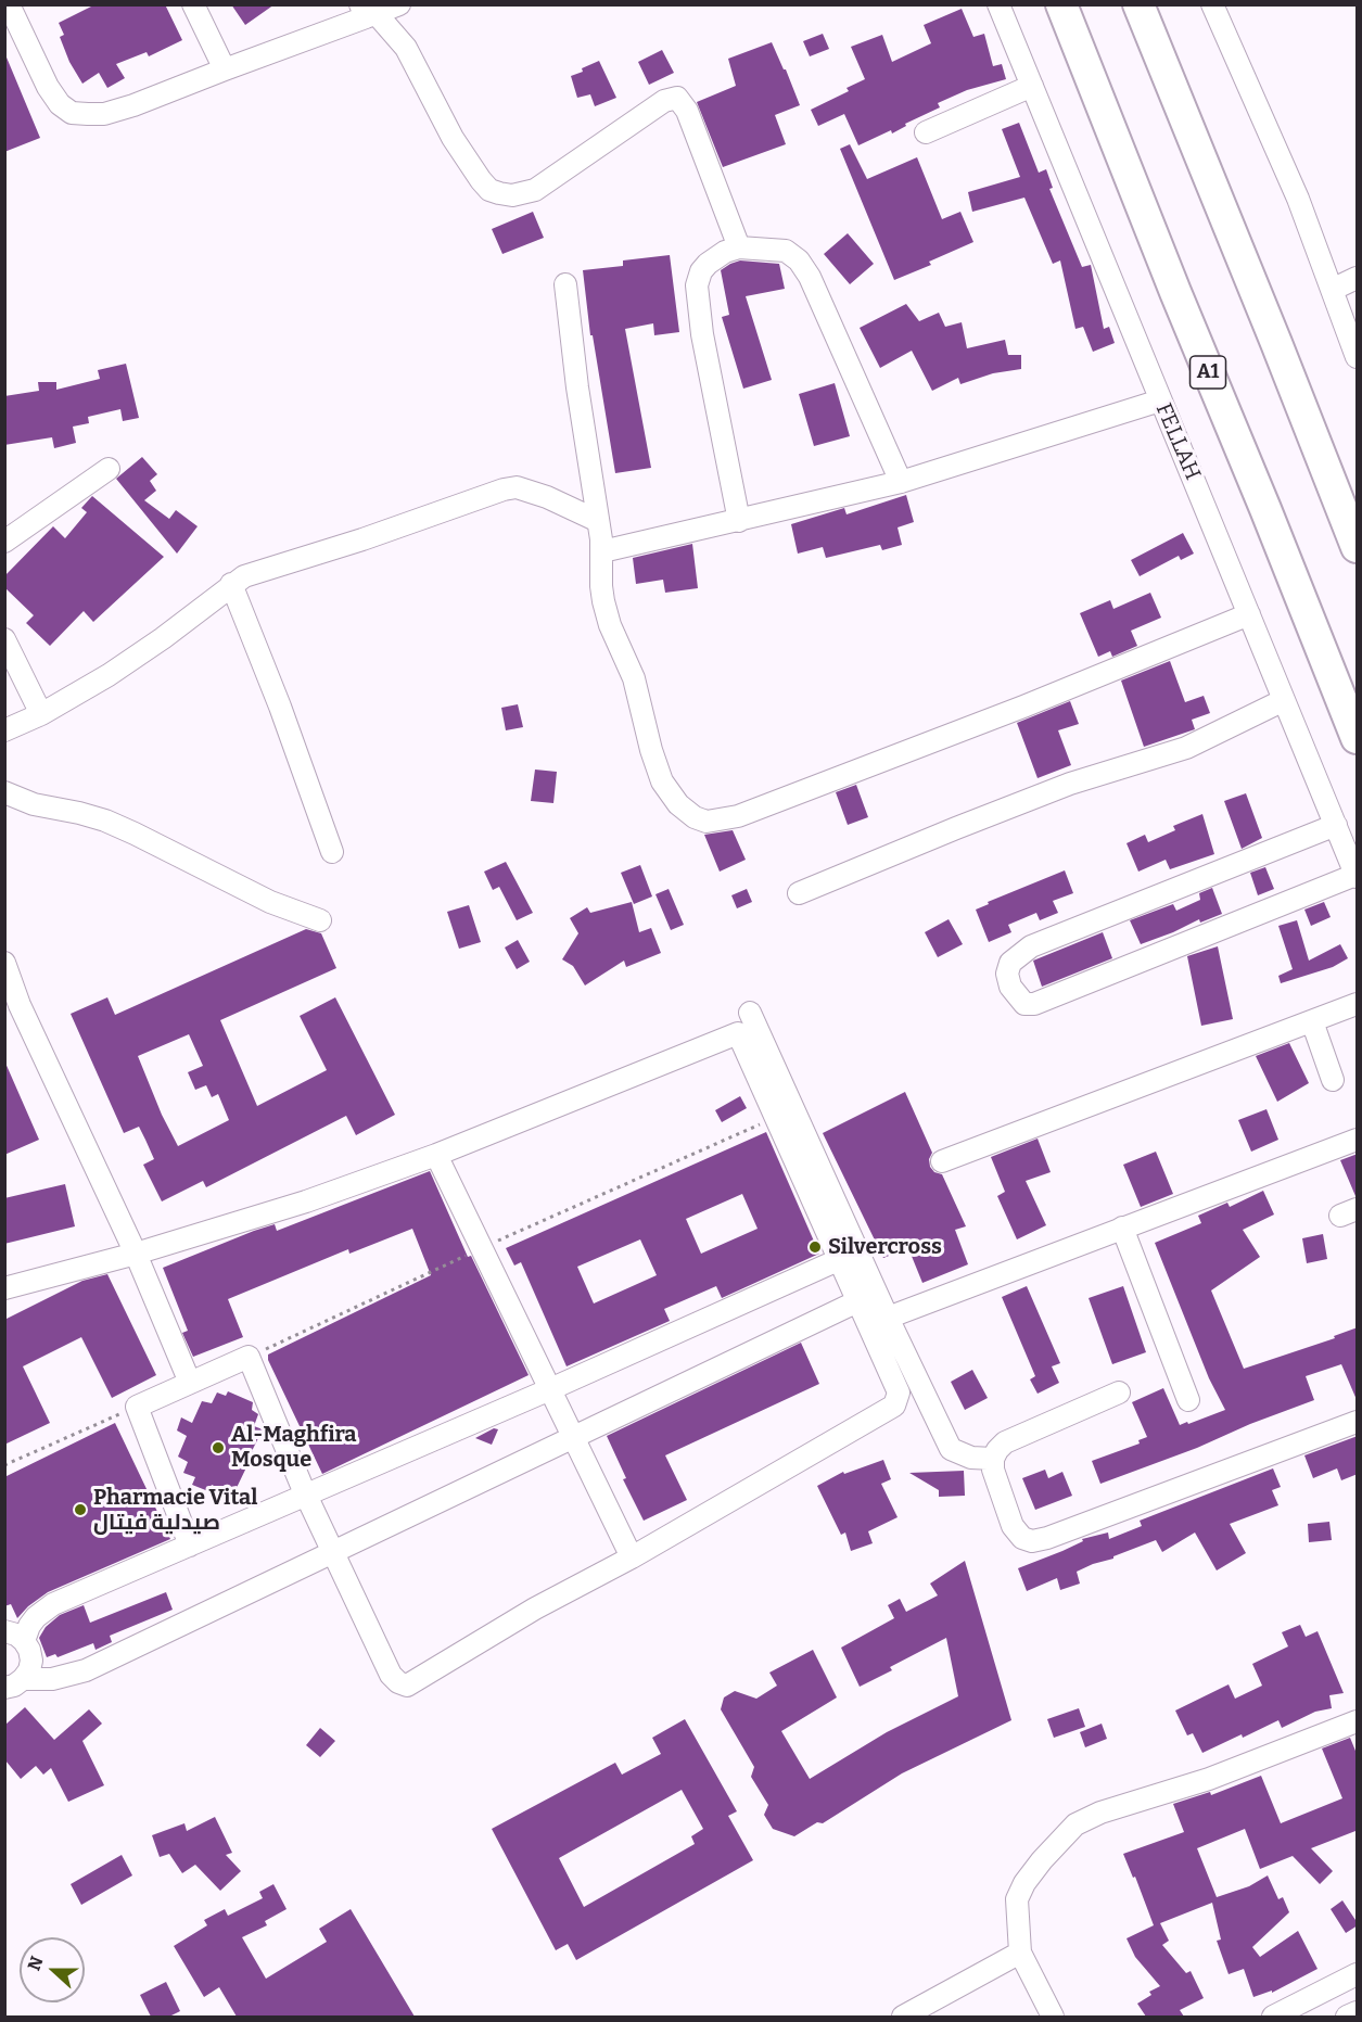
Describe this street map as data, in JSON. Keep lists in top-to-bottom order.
{
  "streets": {
    "highway": ["A1"],
    "street": ["FELLAH"]
  },
  "places": ["Silvercross", "Al-Maghfira Mosque", "Pharmacie Vital صيدلية فيتال"],
  "north": "left"
}
